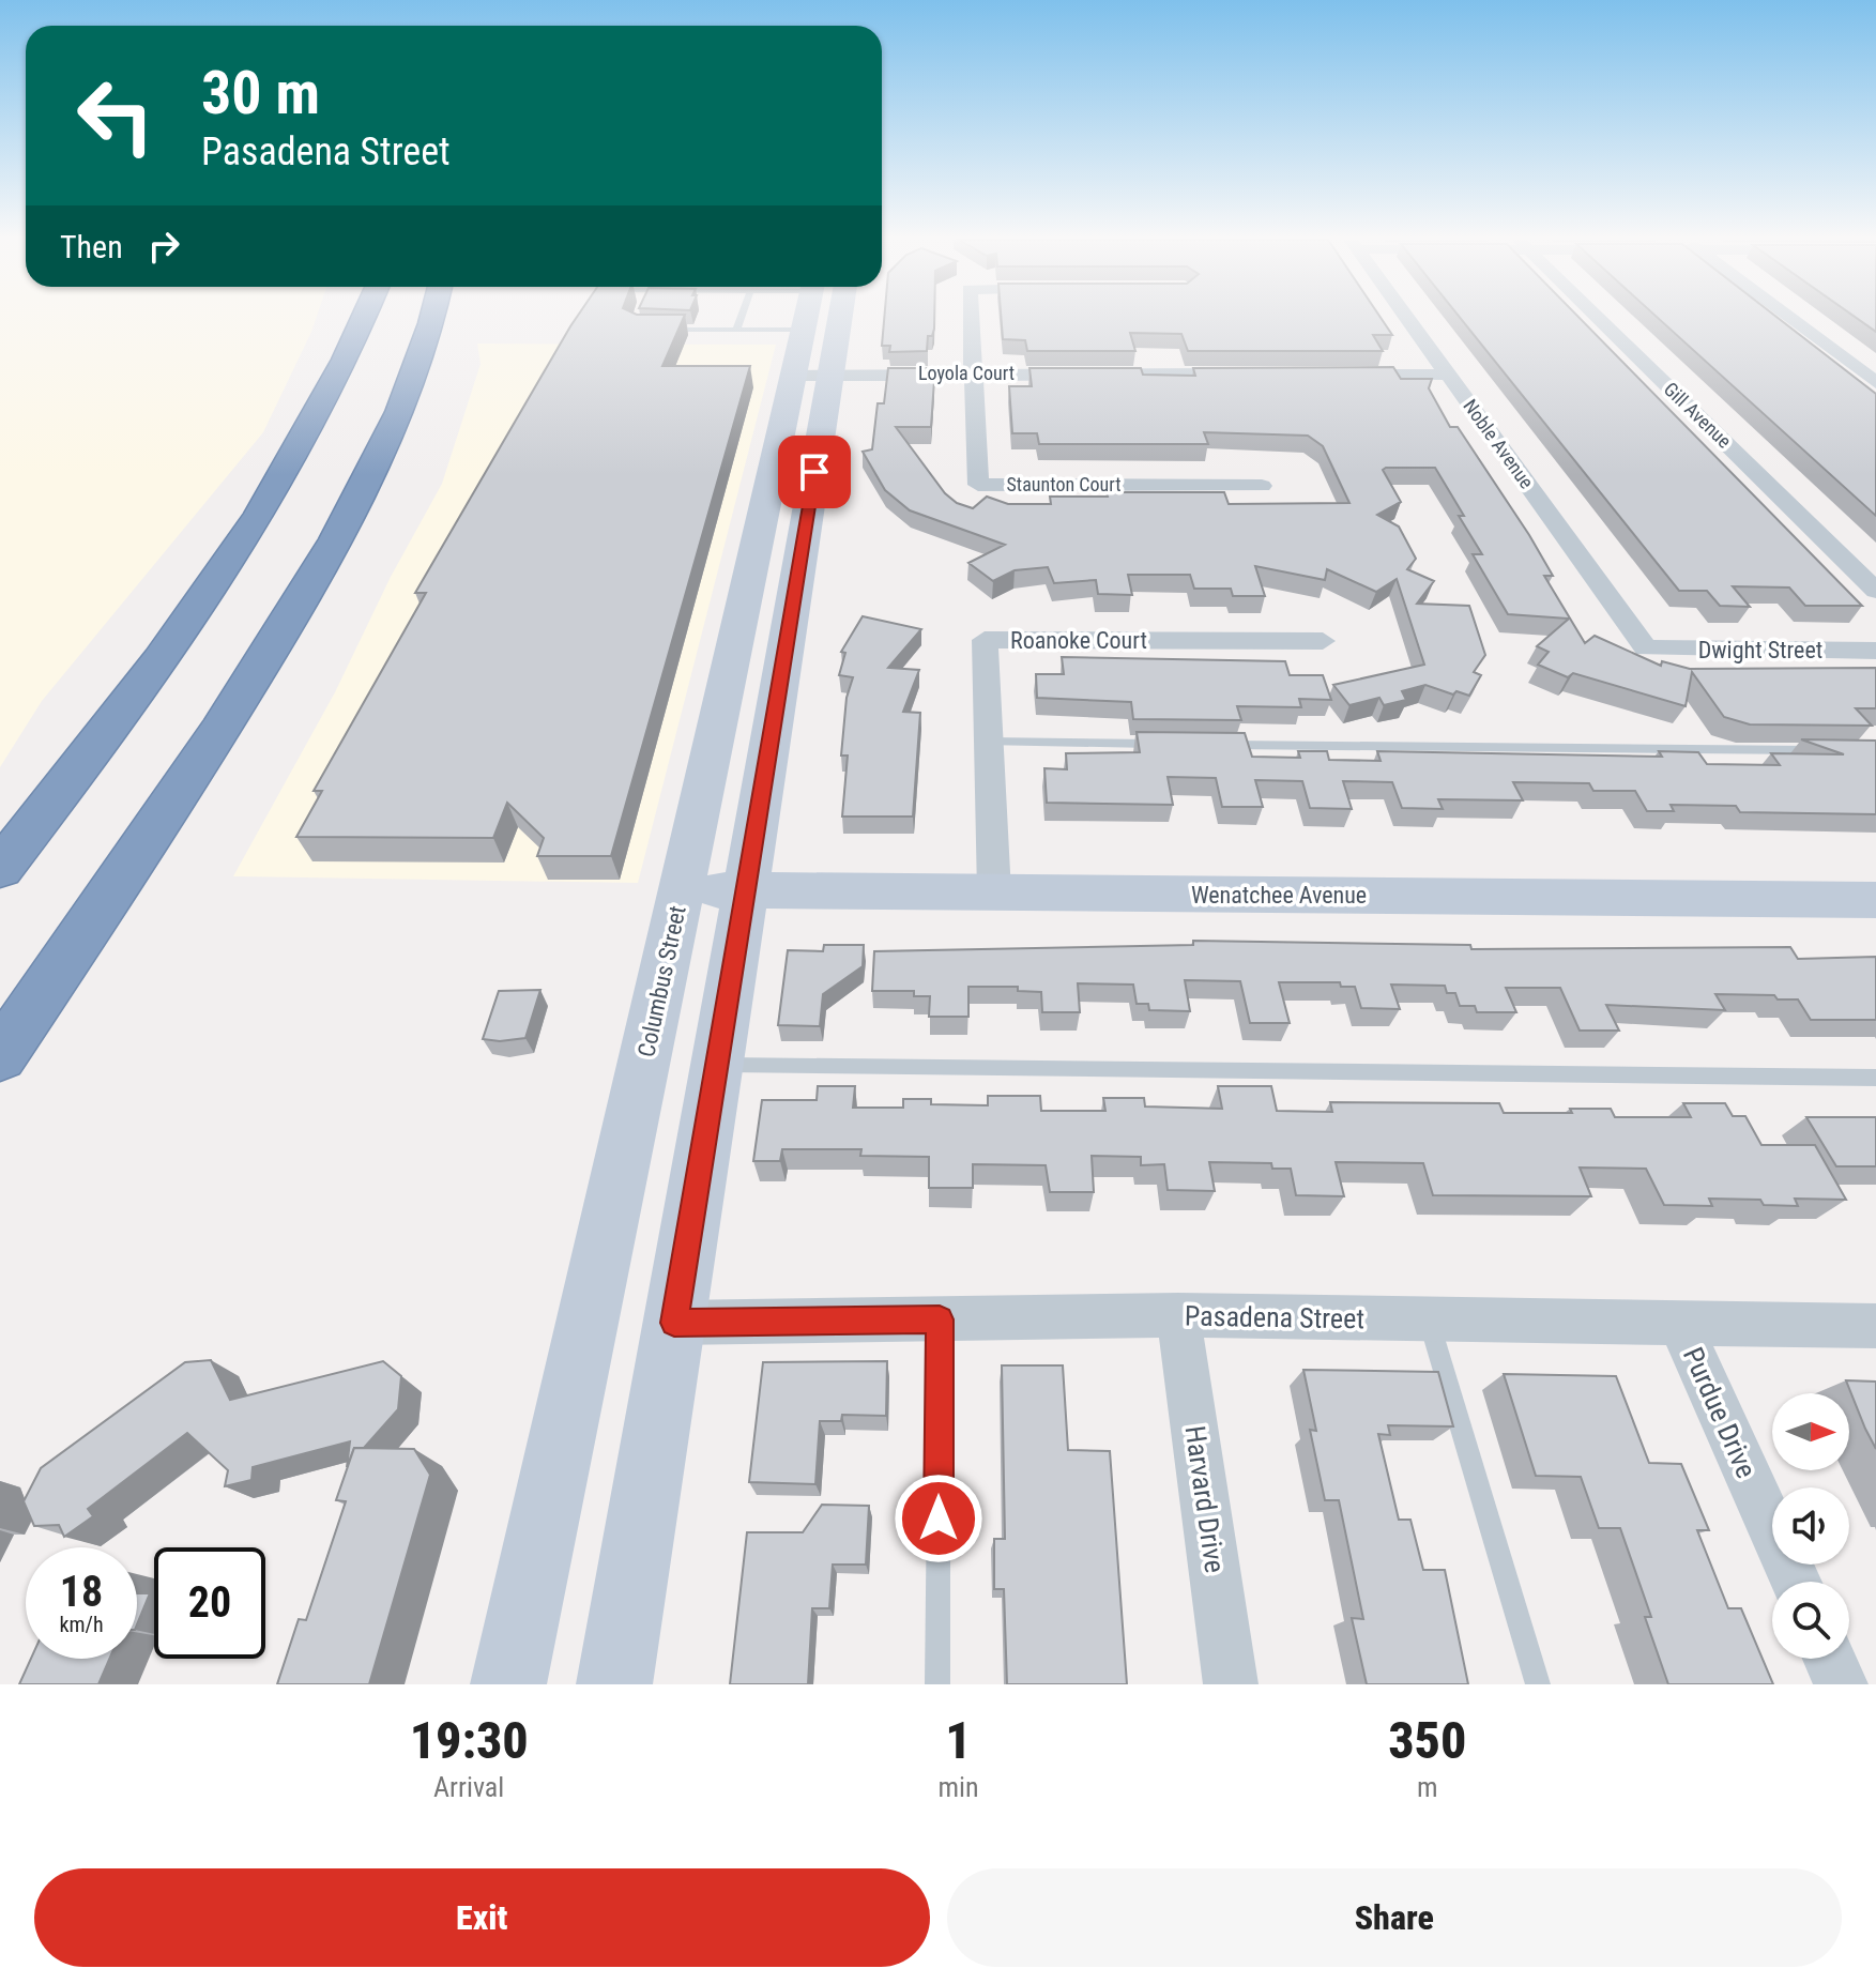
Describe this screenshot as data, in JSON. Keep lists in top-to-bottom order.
{
  "streets": {
    "main road": ["Wenatchee Avenue", "Columbus Street"],
    "street": [
      "Loyola Court",
      "Gill Avenue",
      "Noble Avenue",
      "Staunton Court",
      "Roanoke Court",
      "Dwight Street",
      "Pasadena Street",
      "Purdue Drive",
      "Harvard Drive"
    ]
  },
  "crossings": [
    ["Loyola Court", "Staunton Court"],
    ["Loyola Court", "Columbus Street"],
    ["Noble Avenue", "Dwight Street"],
    ["Roanoke Court", "Wenatchee Avenue"],
    ["Wenatchee Avenue", "Columbus Street"],
    ["Pasadena Street", "Purdue Drive"],
    ["Pasadena Street", "Harvard Drive"]
  ],
  "north": "right",
  "page": {
    "turn": ["30 m", "Pasadena Street"],
    "then": "Then",
    "speed": "18 km/h",
    "limit": "20",
    "eta": [
      "19:30",
      "Arrival",
      "1",
      "min",
      "350",
      "m"
    ],
    "buttons": ["Exit", "Share"]
  }
}
